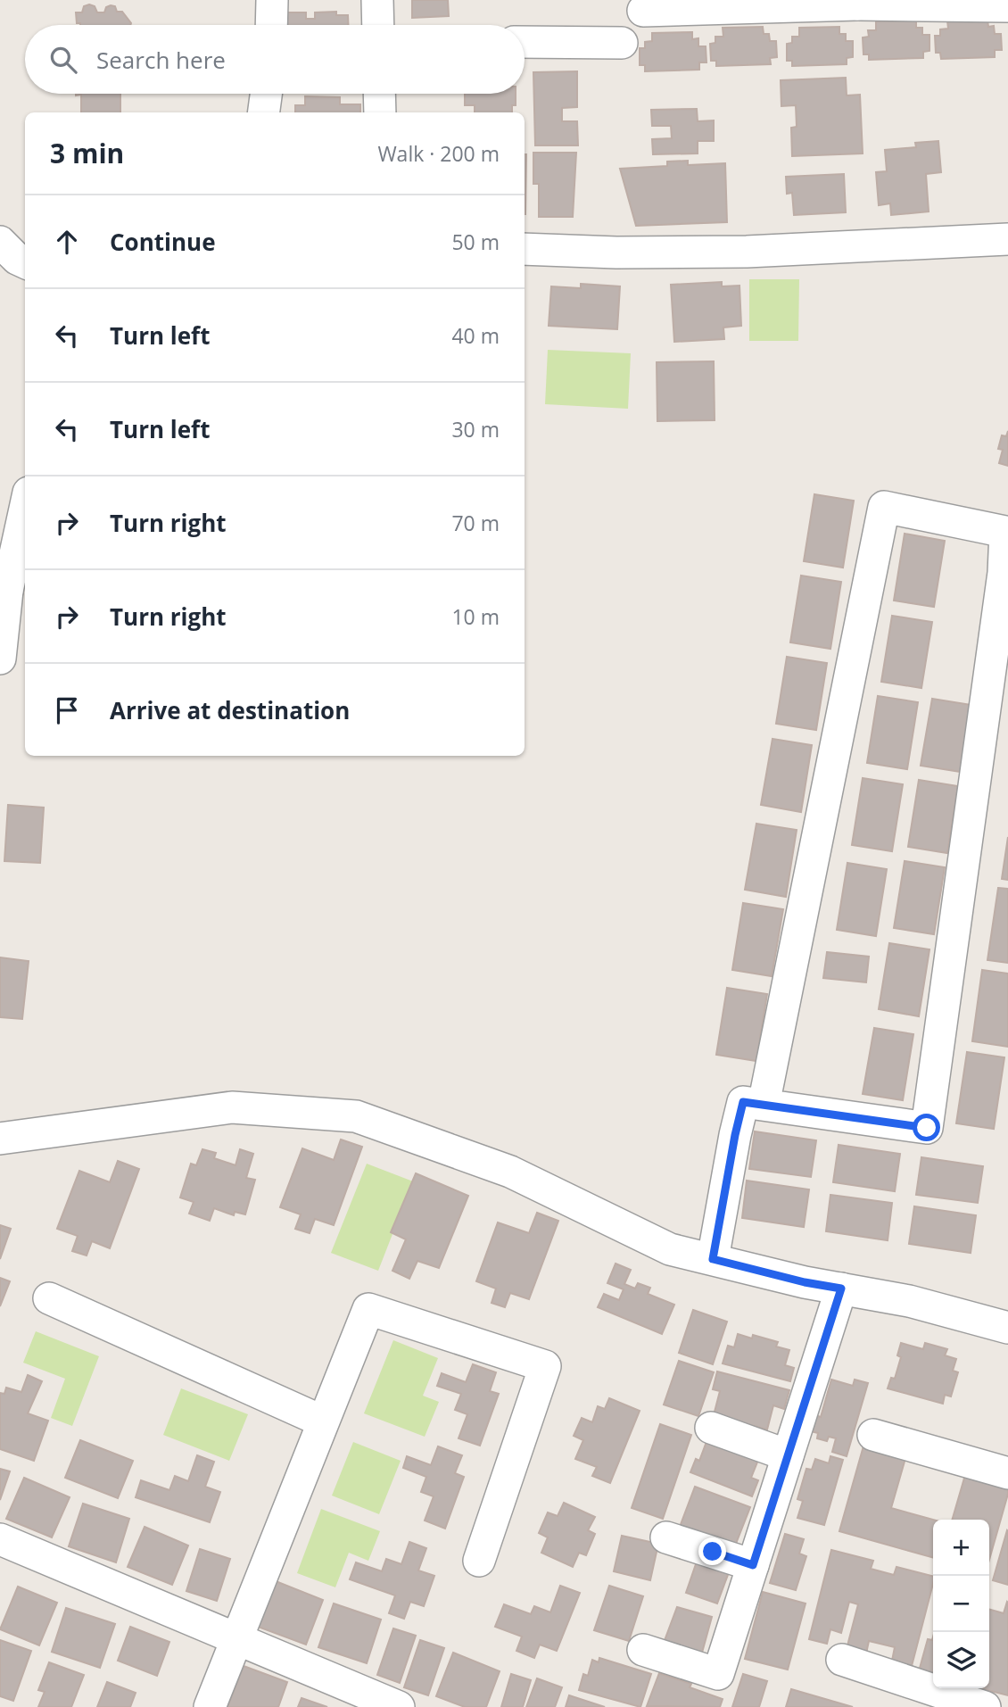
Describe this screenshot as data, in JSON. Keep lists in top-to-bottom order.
{
  "page": {
    "search": "Search here",
    "heading": ["3 min", "Walk · 200 m"],
    "list": [
      ["Continue", "50 m"],
      ["Turn left", "40 m"],
      ["Turn left", "30 m"],
      ["Turn right", "70 m"],
      ["Turn right", "10 m"],
      "Arrive at destination"
    ],
    "map_buttons": ["+", "−"]
  }
}
